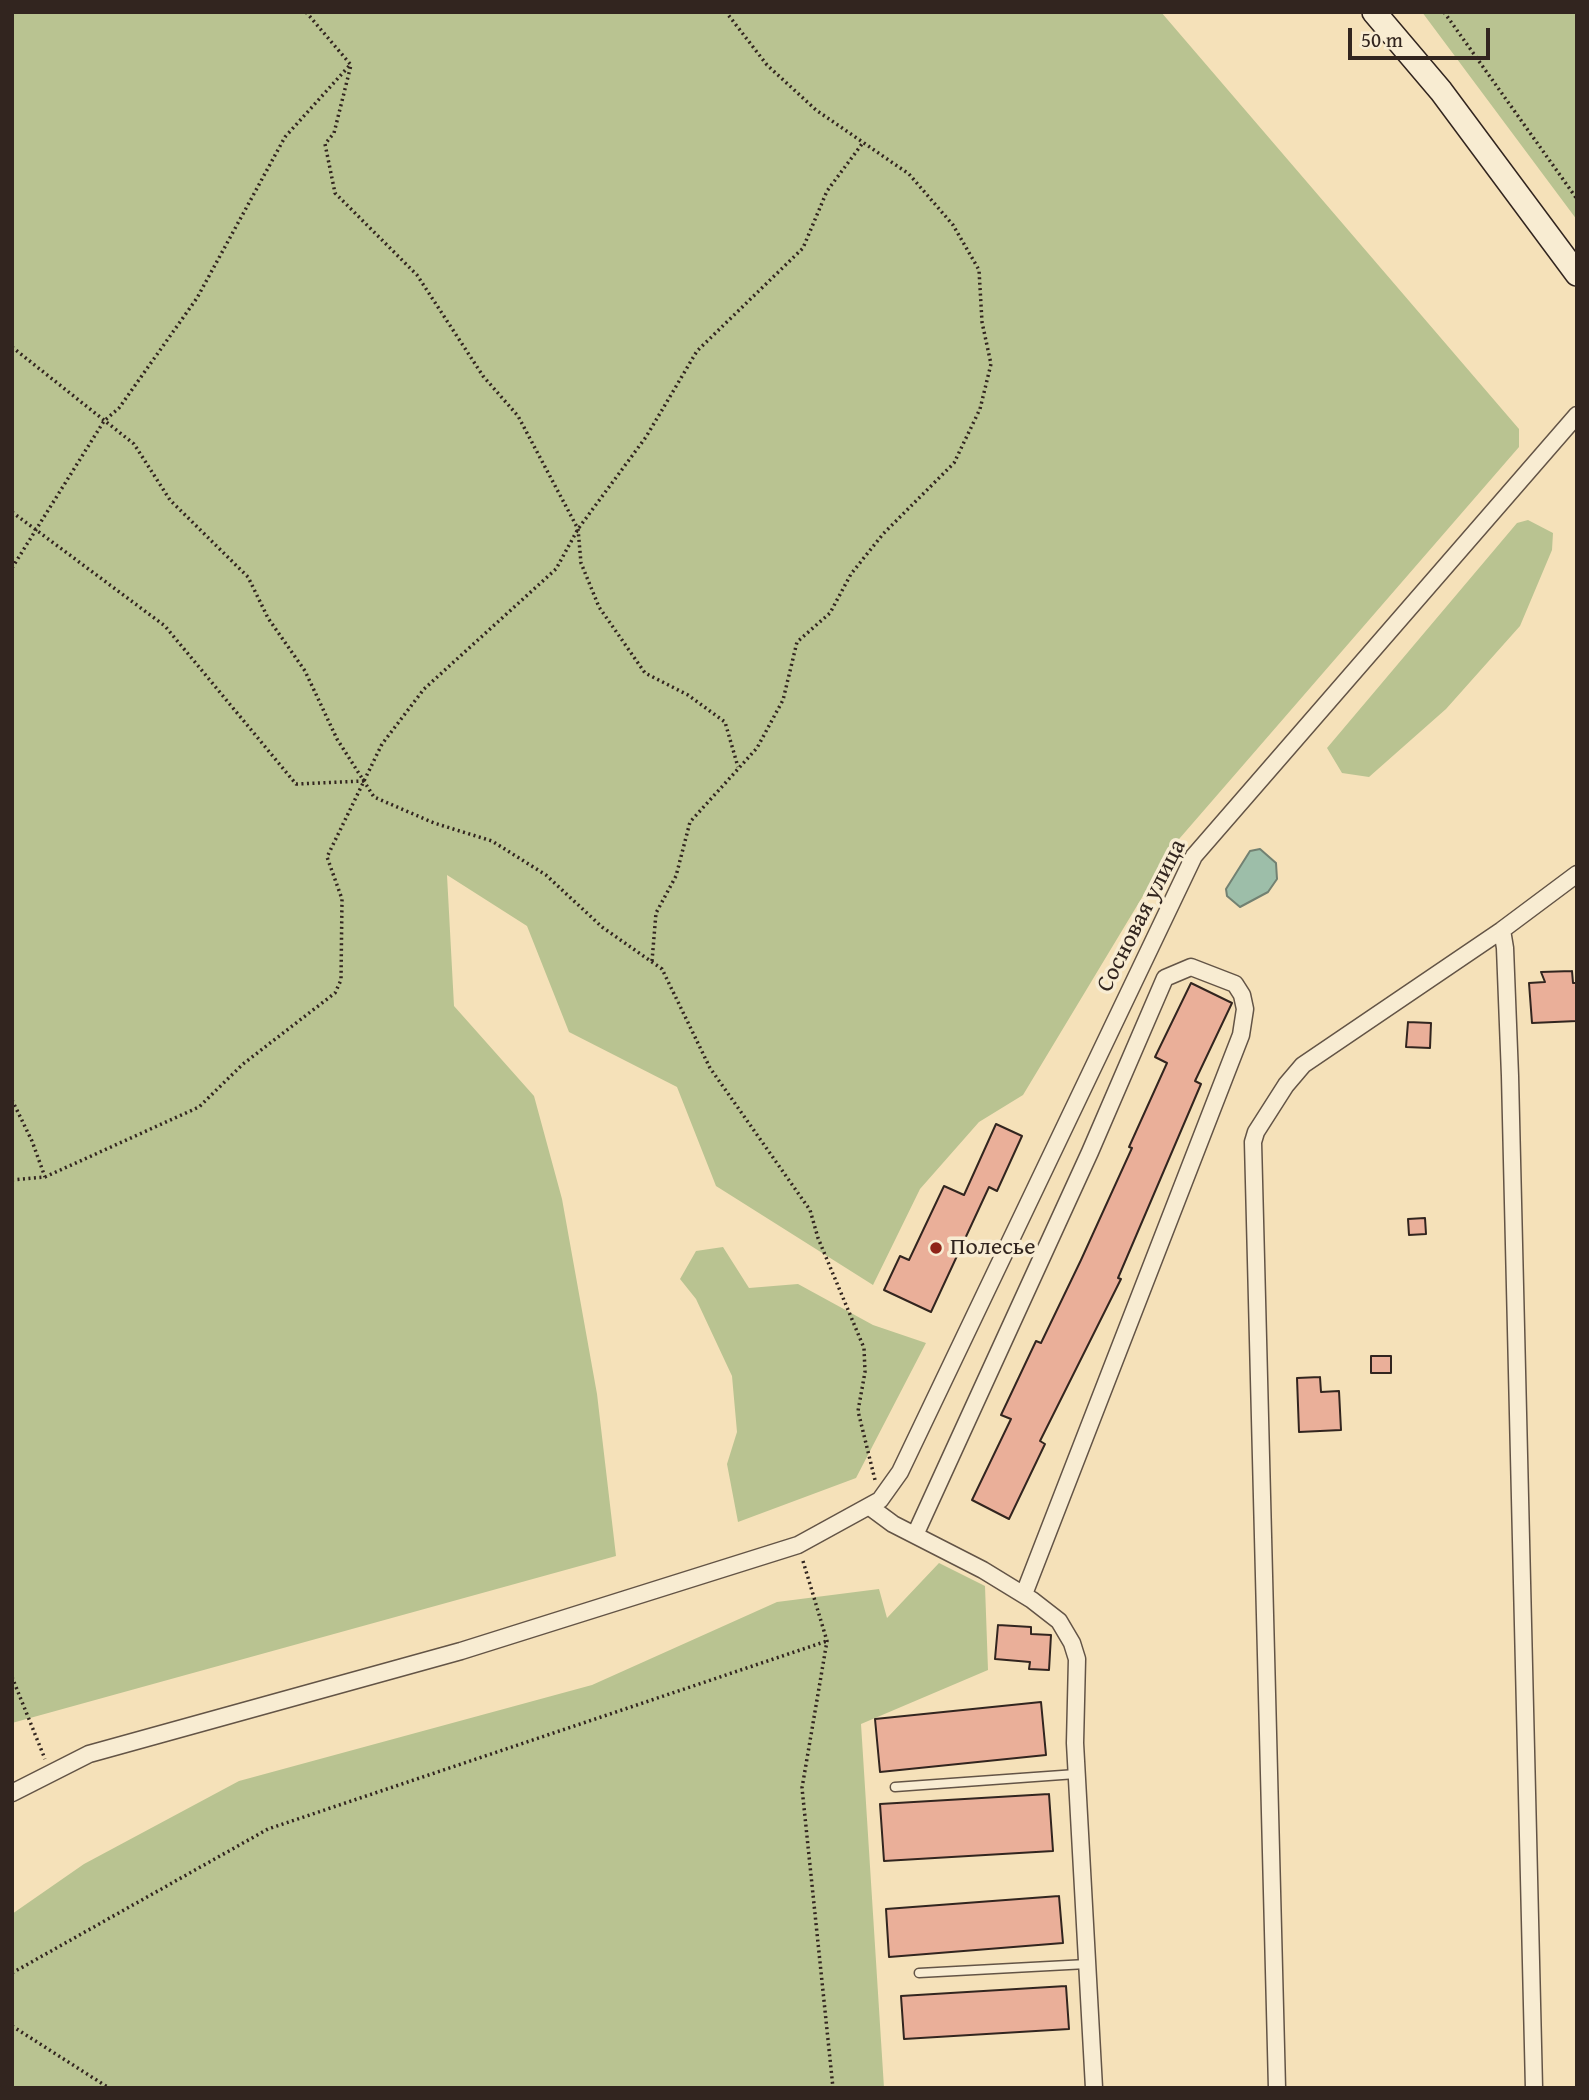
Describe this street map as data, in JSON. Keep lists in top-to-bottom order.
{
  "streets": {
    "street": ["Сосновая улица"]
  },
  "places": ["Полесье"],
  "scale_bar": "50 m"
}
